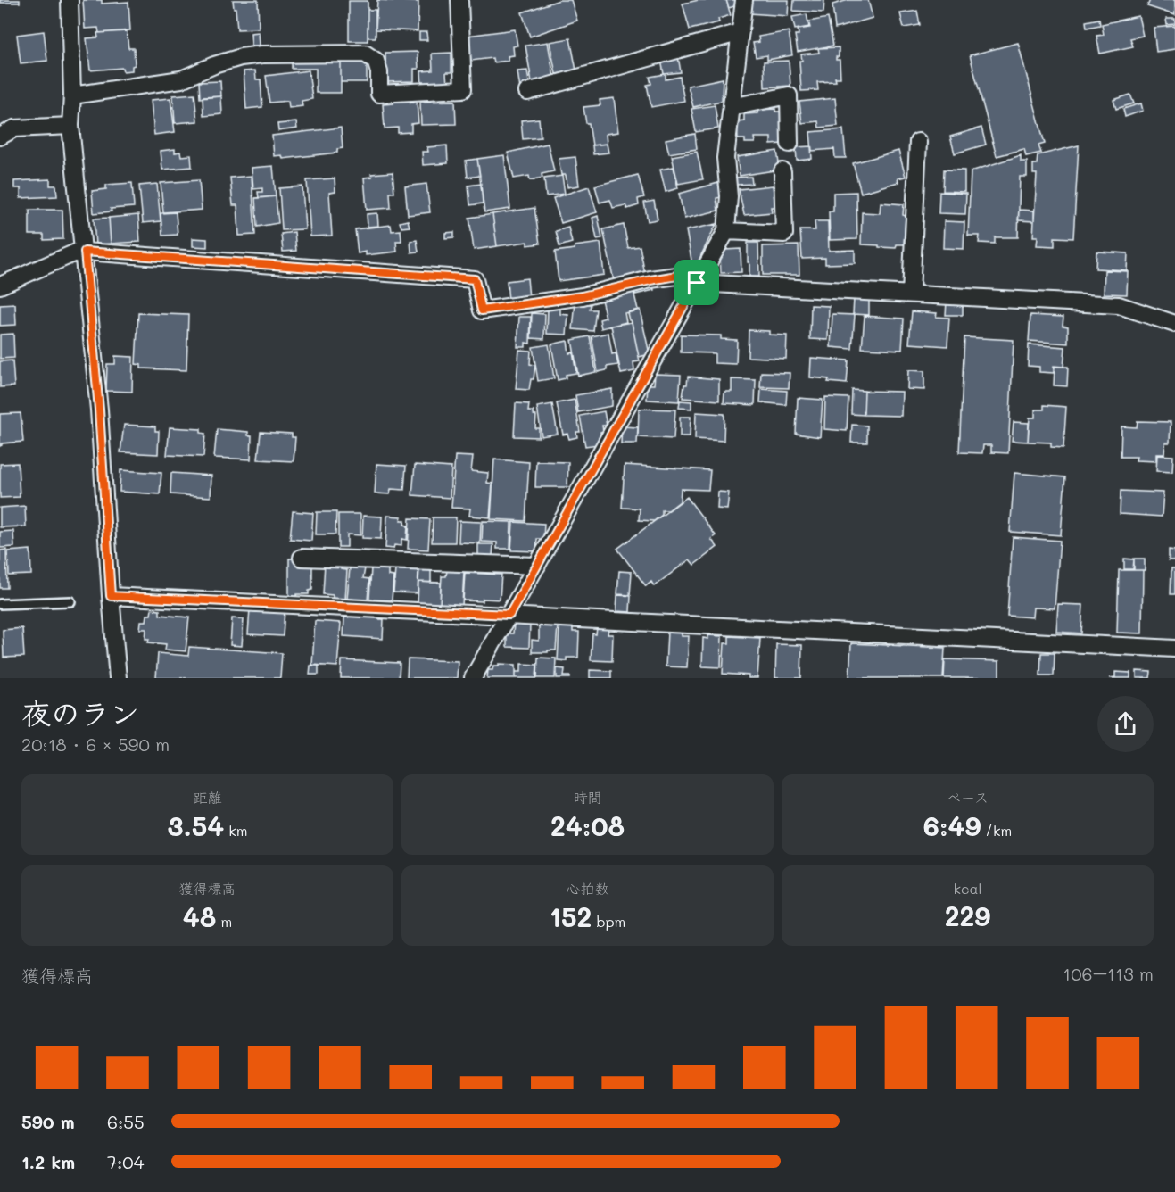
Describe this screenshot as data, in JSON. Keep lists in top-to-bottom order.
{
  "page": {
    "heading": ["夜のラン", "20:18 · 6 × 590 m"],
    "stats": [
      ["距離", "3.54 km"],
      ["時間", "24:08"],
      ["ペース", "6:49 /km"],
      ["獲得標高", "48 m"],
      ["心拍数", "152 bpm"],
      ["kcal", "229"]
    ],
    "chart": ["獲得標高", "106–113 m"],
    "list": [
      {
        "name": "590 m",
        "note": "6:55"
      },
      {
        "name": "1.2 km",
        "note": "7:04"
      }
    ]
  }
}
